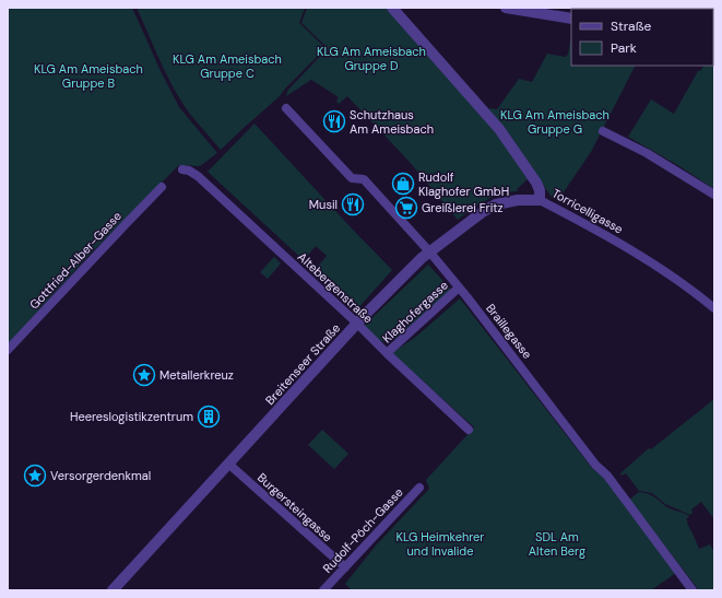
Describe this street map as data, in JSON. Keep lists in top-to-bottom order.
{
  "streets": {
    "street": [
      "Torricelligasse",
      "Gottfried-Alber-Gasse",
      "Altebergenstraße",
      "Klaghofergasse",
      "Braillegasse",
      "Breitenseer Straße",
      "Burgersteingasse",
      "Rudolf-Pöch-Gasse"
    ]
  },
  "crossings": [
    ["Torricelligasse", "Breitenseer Straße"],
    ["Altebergenstraße", "Klaghofergasse"],
    ["Altebergenstraße", "Breitenseer Straße"],
    ["Klaghofergasse", "Braillegasse"],
    ["Braillegasse", "Breitenseer Straße"],
    ["Breitenseer Straße", "Burgersteingasse"],
    ["Burgersteingasse", "Rudolf-Pöch-Gasse"]
  ],
  "parks": [
    "KLG Am Ameisbach Gruppe D",
    "KLG Am Ameisbach Gruppe C",
    "KLG Am Ameisbach Gruppe B",
    "KLG Am Ameisbach Gruppe G",
    "KLG Heimkehrer und Invalide",
    "SDL Am Alten Berg"
  ],
  "places": {
    "restaurant": ["Schutzhaus Am Ameisbach", "Musil"],
    "shop": ["Rudolf Klaghofer GmbH"],
    "supermarket": ["Greißlerei Fritz"],
    "place": ["Metallerkreuz", "Versorgerdenkmal"],
    "building": ["Heereslogistikzentrum"]
  },
  "legend": ["Straße", "Park"]
}
